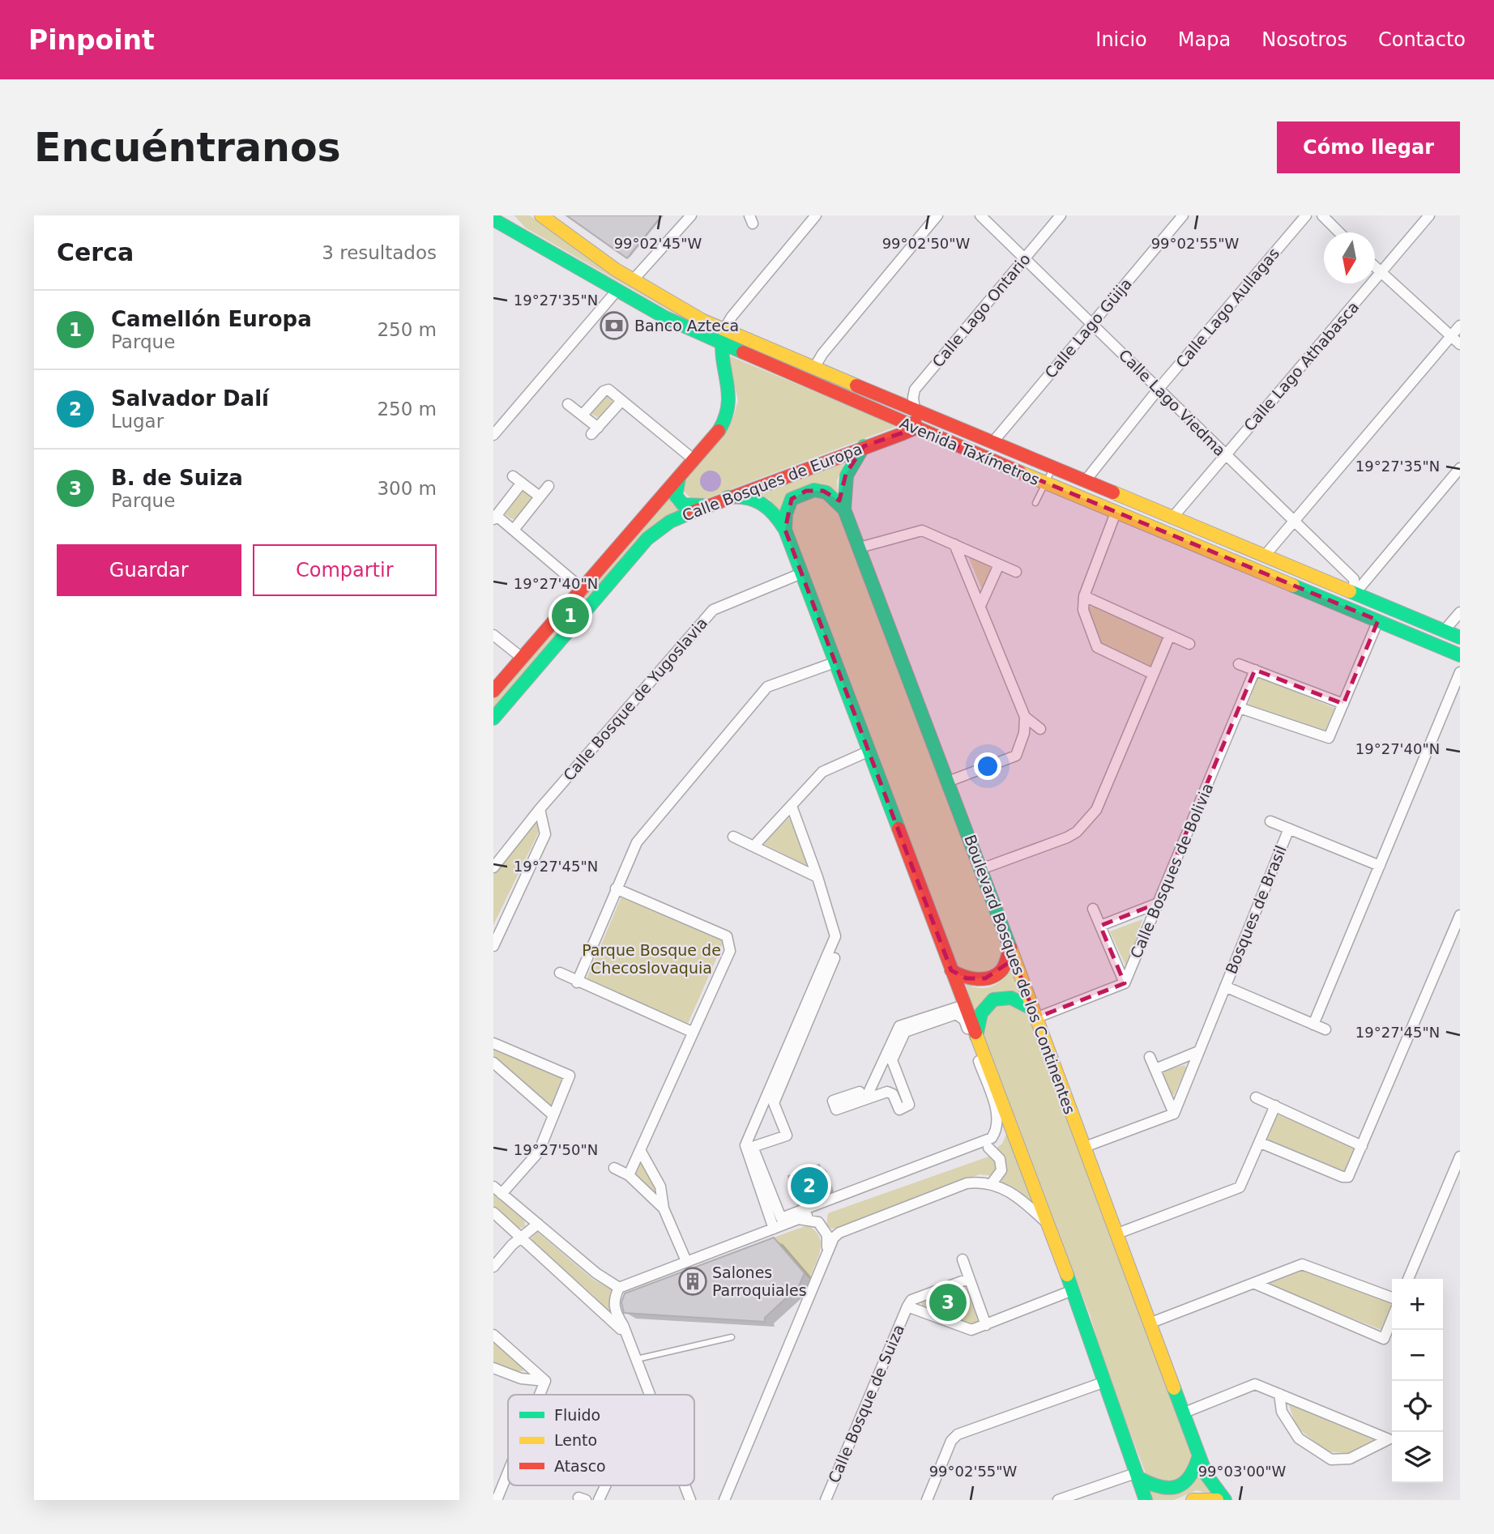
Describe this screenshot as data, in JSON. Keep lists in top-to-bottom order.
{
  "streets": {
    "street": [
      "Calle Lago Aullagas",
      "Calle Lago Ontario",
      "Calle Lago Güija",
      "Calle Lago Athabasca",
      "Calle Lago Viedma",
      "Avenida Taxímetros",
      "Calle Bosques de Europa",
      "Calle Bosque de Yugoslavia",
      "Calle Bosques de Bolivia",
      "Bosques de Brasil",
      "Boulevard Bosques de los Continentes",
      "Calle Bosque de Suiza"
    ]
  },
  "crossings": [
    ["Calle Lago Aullagas", "Calle Lago Viedma"],
    ["Calle Lago Aullagas", "Avenida Taxímetros"],
    ["Calle Lago Ontario", "Calle Lago Viedma"],
    ["Calle Lago Ontario", "Avenida Taxímetros"],
    ["Calle Lago Güija", "Calle Lago Viedma"],
    ["Calle Lago Güija", "Avenida Taxímetros"],
    ["Calle Lago Athabasca", "Calle Lago Viedma"],
    ["Calle Lago Athabasca", "Avenida Taxímetros"],
    ["Calle Lago Viedma", "Avenida Taxímetros"],
    ["Avenida Taxímetros", "Calle Bosques de Europa"],
    ["Calle Bosques de Europa", "Boulevard Bosques de los Continentes"]
  ],
  "parks": ["Parque Bosque de Checoslovaquia"],
  "places": {
    "bank": ["Banco Azteca"],
    "building": ["Salones Parroquiales"]
  },
  "legend": ["Fluido", "Lento", "Atasco"],
  "north": "bottom",
  "page": {
    "header": "Pinpoint",
    "nav": [
      "Inicio",
      "Mapa",
      "Nosotros",
      "Contacto"
    ],
    "buttons": [
      "Cómo llegar",
      ["Guardar", "Compartir"]
    ],
    "title": "Encuéntranos",
    "heading": ["Cerca", "3 resultados"],
    "list": [
      {
        "mark": "1",
        "name": "Camellón Europa",
        "note": "Parque",
        "value": "250 m"
      },
      {
        "mark": "2",
        "name": "Salvador Dalí",
        "note": "Lugar",
        "value": "250 m"
      },
      {
        "mark": "3",
        "name": "B. de Suiza",
        "note": "Parque",
        "value": "300 m"
      }
    ],
    "pins": ["1", "2", "3"],
    "map_buttons": ["+", "−"]
  },
  "coordinates": [
    "99°02'45\"W",
    "99°02'50\"W",
    "99°02'55\"W",
    "19°27'35\"N",
    "19°27'40\"N",
    "19°27'45\"N",
    "19°27'50\"N",
    "99°03'00\"W"
  ]
}
